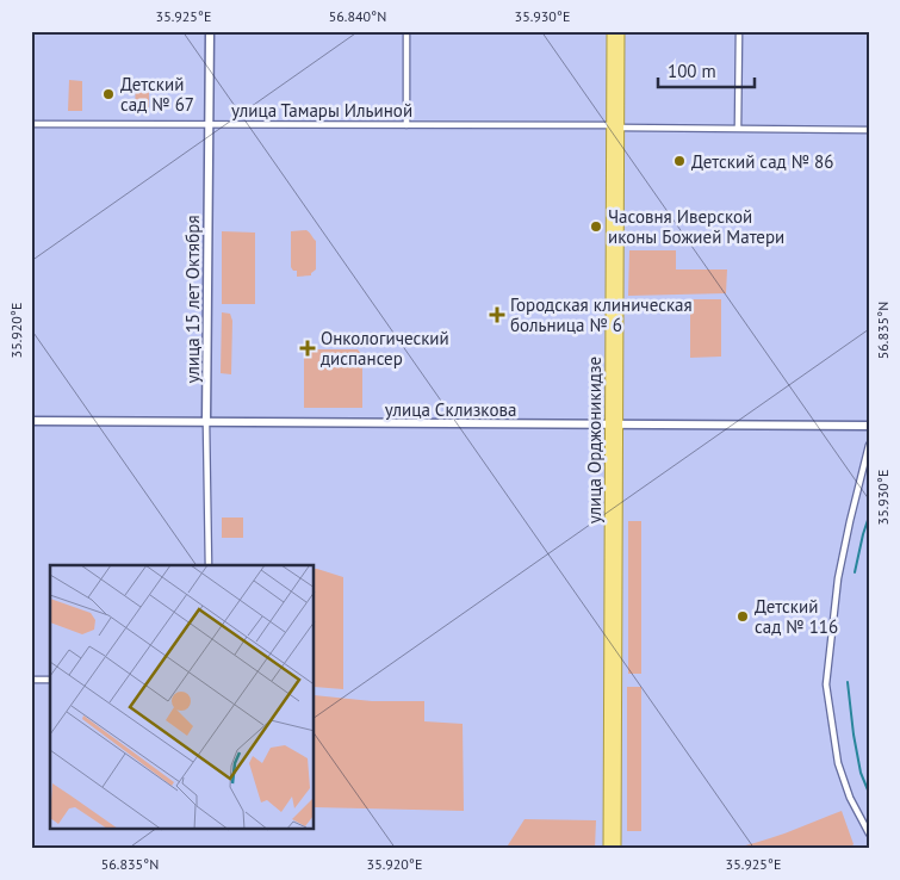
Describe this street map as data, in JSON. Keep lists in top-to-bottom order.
{
  "streets": {
    "main road": ["улица Орджоникидзе"],
    "street": ["улица Тамары Ильиной", "улица 15 лет Октября", "улица Склизкова"]
  },
  "crossings": [
    ["улица Тамары Ильиной", "улица 15 лет Октября"],
    ["улица Тамары Ильиной", "улица Орджоникидзе"],
    ["улица 15 лет Октября", "улица Склизкова"],
    ["улица Склизкова", "улица Орджоникидзе"]
  ],
  "places": {
    "other": [
      "Детский сад № 67",
      "Детский сад № 86",
      "Часовня Иверской иконы Божией Матери",
      "Детский сад № 116"
    ],
    "health": ["Городская клиническая больница № 6", "Онкологический диспансер"]
  },
  "scale_bar": "100 m",
  "coordinates": [
    "35.925°E",
    "56.840°N",
    "35.930°E",
    "56.835°N",
    "35.920°E"
  ]
}
